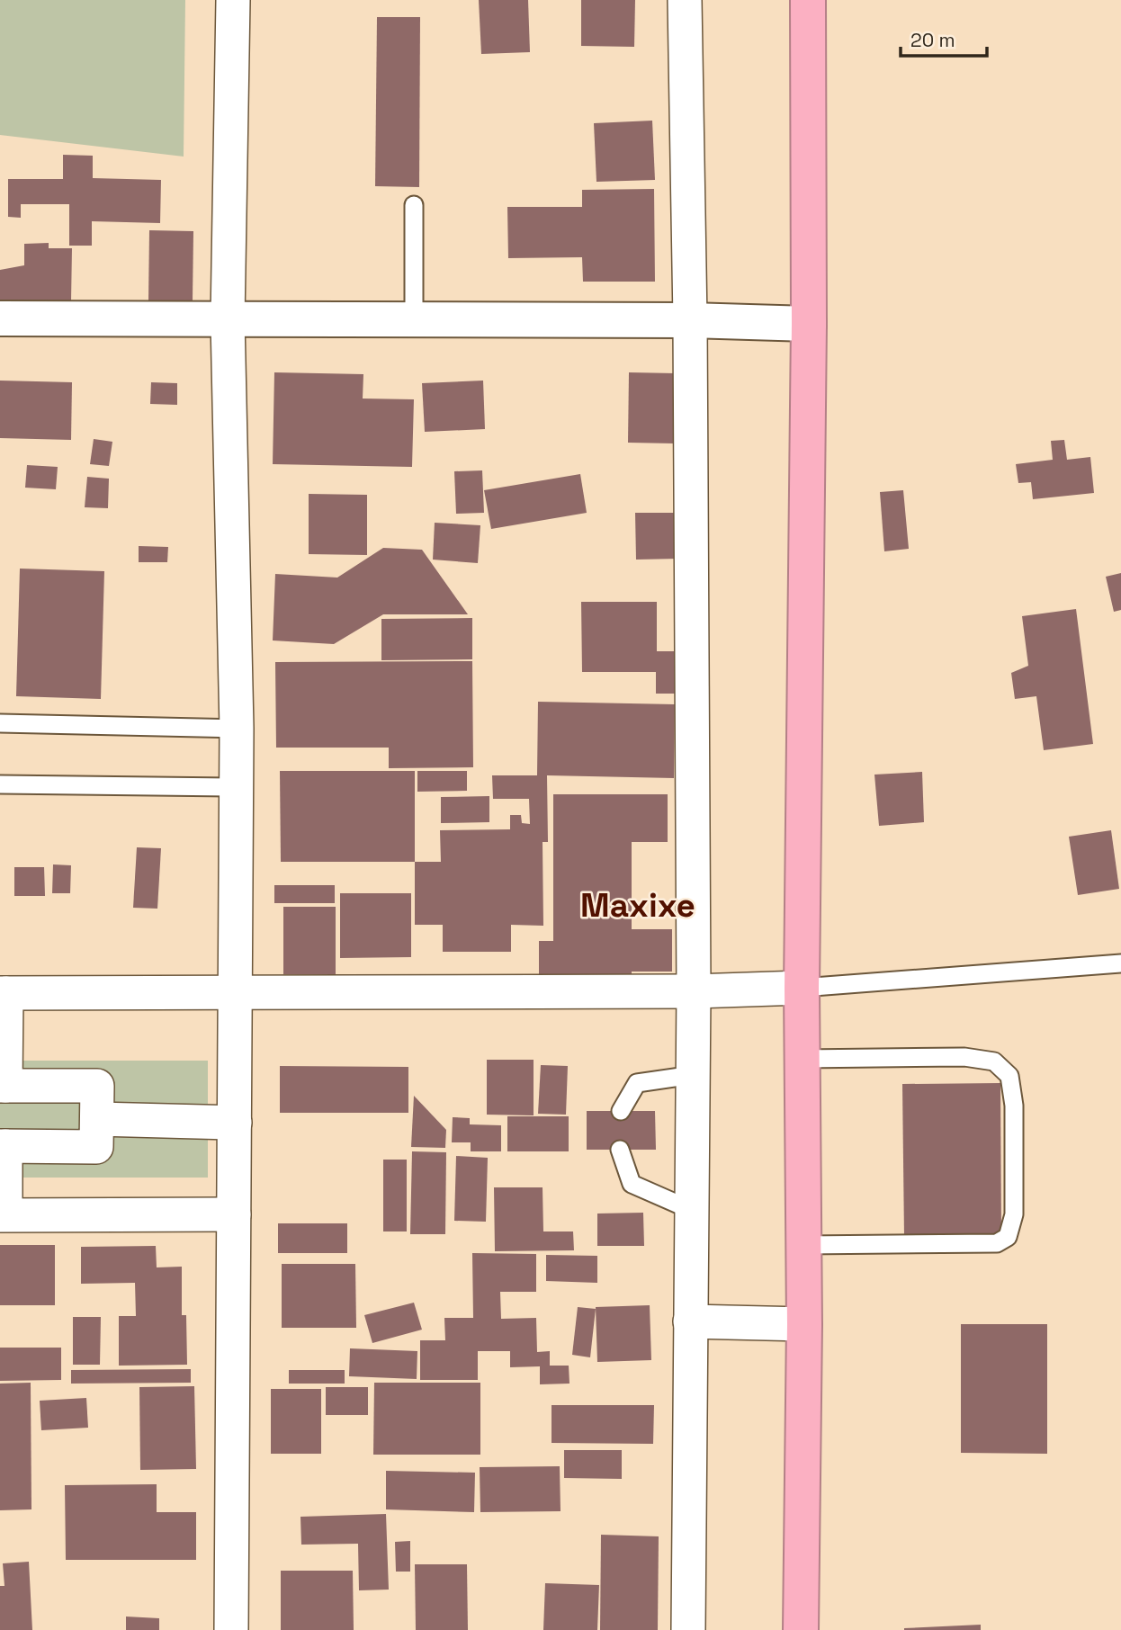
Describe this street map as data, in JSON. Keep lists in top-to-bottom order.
{
  "districts": ["Maxixe"],
  "scale_bar": "20 m"
}
